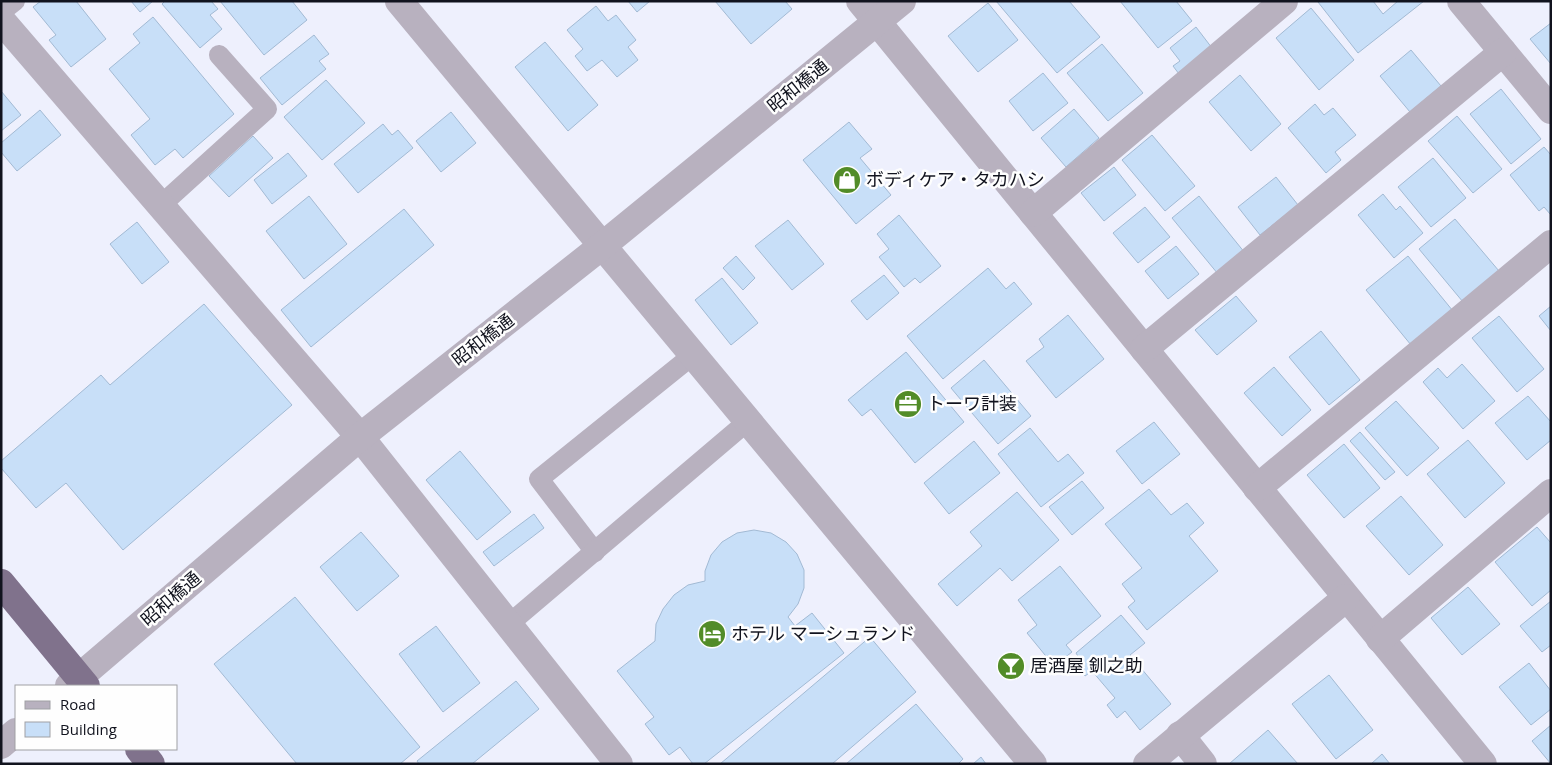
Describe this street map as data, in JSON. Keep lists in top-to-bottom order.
{
  "streets": {
    "street": ["昭和橋通"]
  },
  "places": {
    "shop": ["ボディケア・タカハシ"],
    "office": ["トーワ計装"],
    "hotel": ["ホテル マーシュランド"],
    "bar": ["居酒屋 釧之助"]
  },
  "legend": ["Road", "Building"]
}
